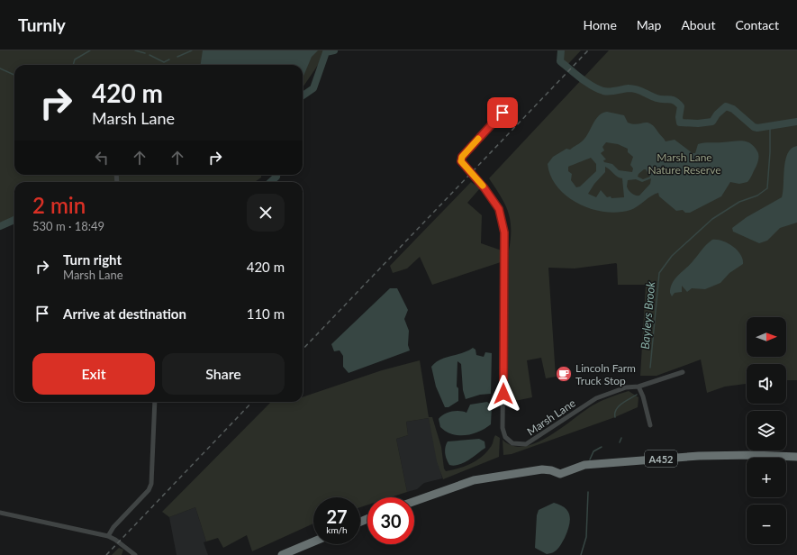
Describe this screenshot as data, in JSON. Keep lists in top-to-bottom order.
{
  "streets": {
    "highway": ["A452"],
    "street": ["Marsh Lane"]
  },
  "water": ["Bayleys Brook"],
  "parks": ["Marsh Lane Nature Reserve"],
  "places": {
    "cafe": ["Lincoln Farm Truck Stop"]
  },
  "north": "right",
  "page": {
    "header": "Turnly",
    "nav": [
      "Home",
      "Map",
      "About",
      "Contact"
    ],
    "turn": ["420 m", "Marsh Lane"],
    "heading": ["2 min", "530 m · 18:49"],
    "list": [
      {
        "name": "Turn right",
        "note": "Marsh Lane",
        "value": "420 m"
      },
      {
        "name": "Arrive at destination",
        "value": "110 m"
      }
    ],
    "map_buttons": ["+", "−"],
    "buttons": ["Exit", "Share"],
    "speed": "27 km/h",
    "limit": "30"
  }
}
